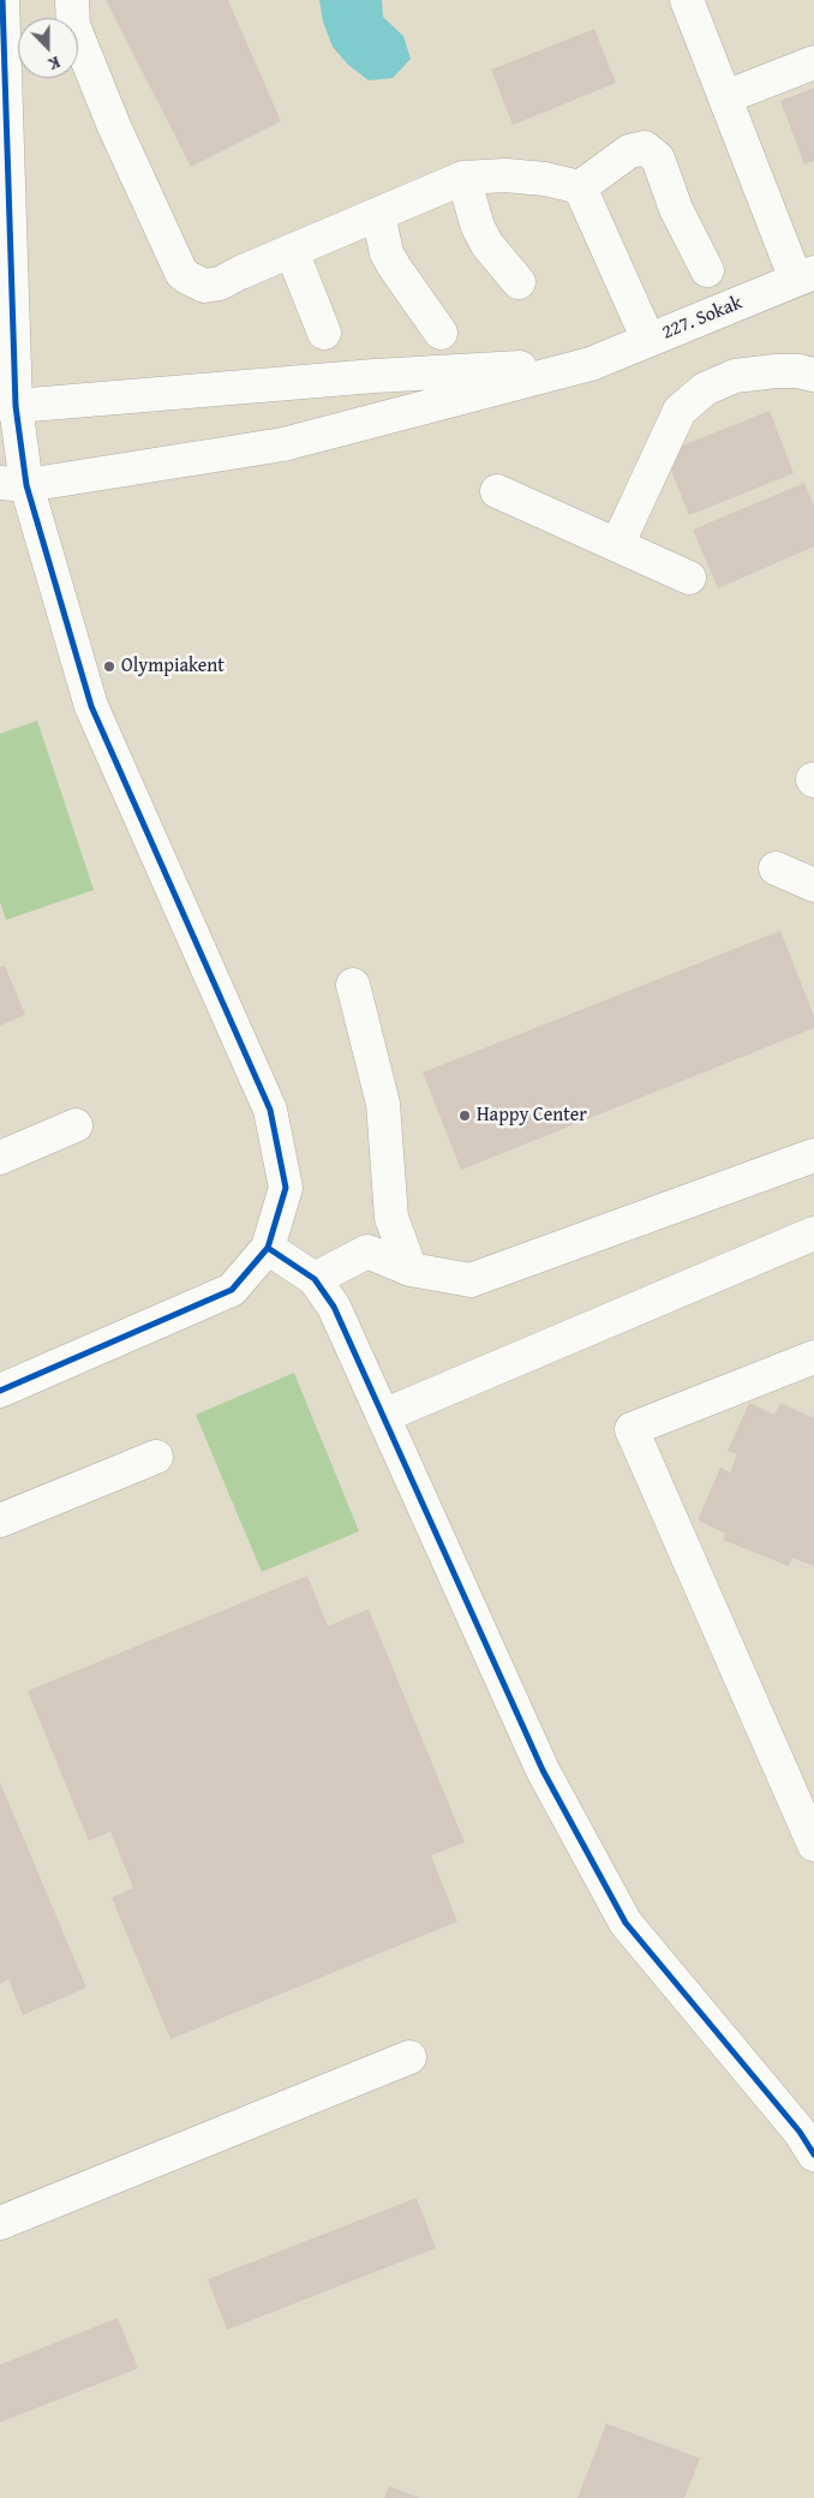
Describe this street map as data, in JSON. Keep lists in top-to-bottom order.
{
  "streets": {
    "street": ["227. Sokak"]
  },
  "places": ["Olympiakent", "Happy Center"],
  "north": "bottom"
}
